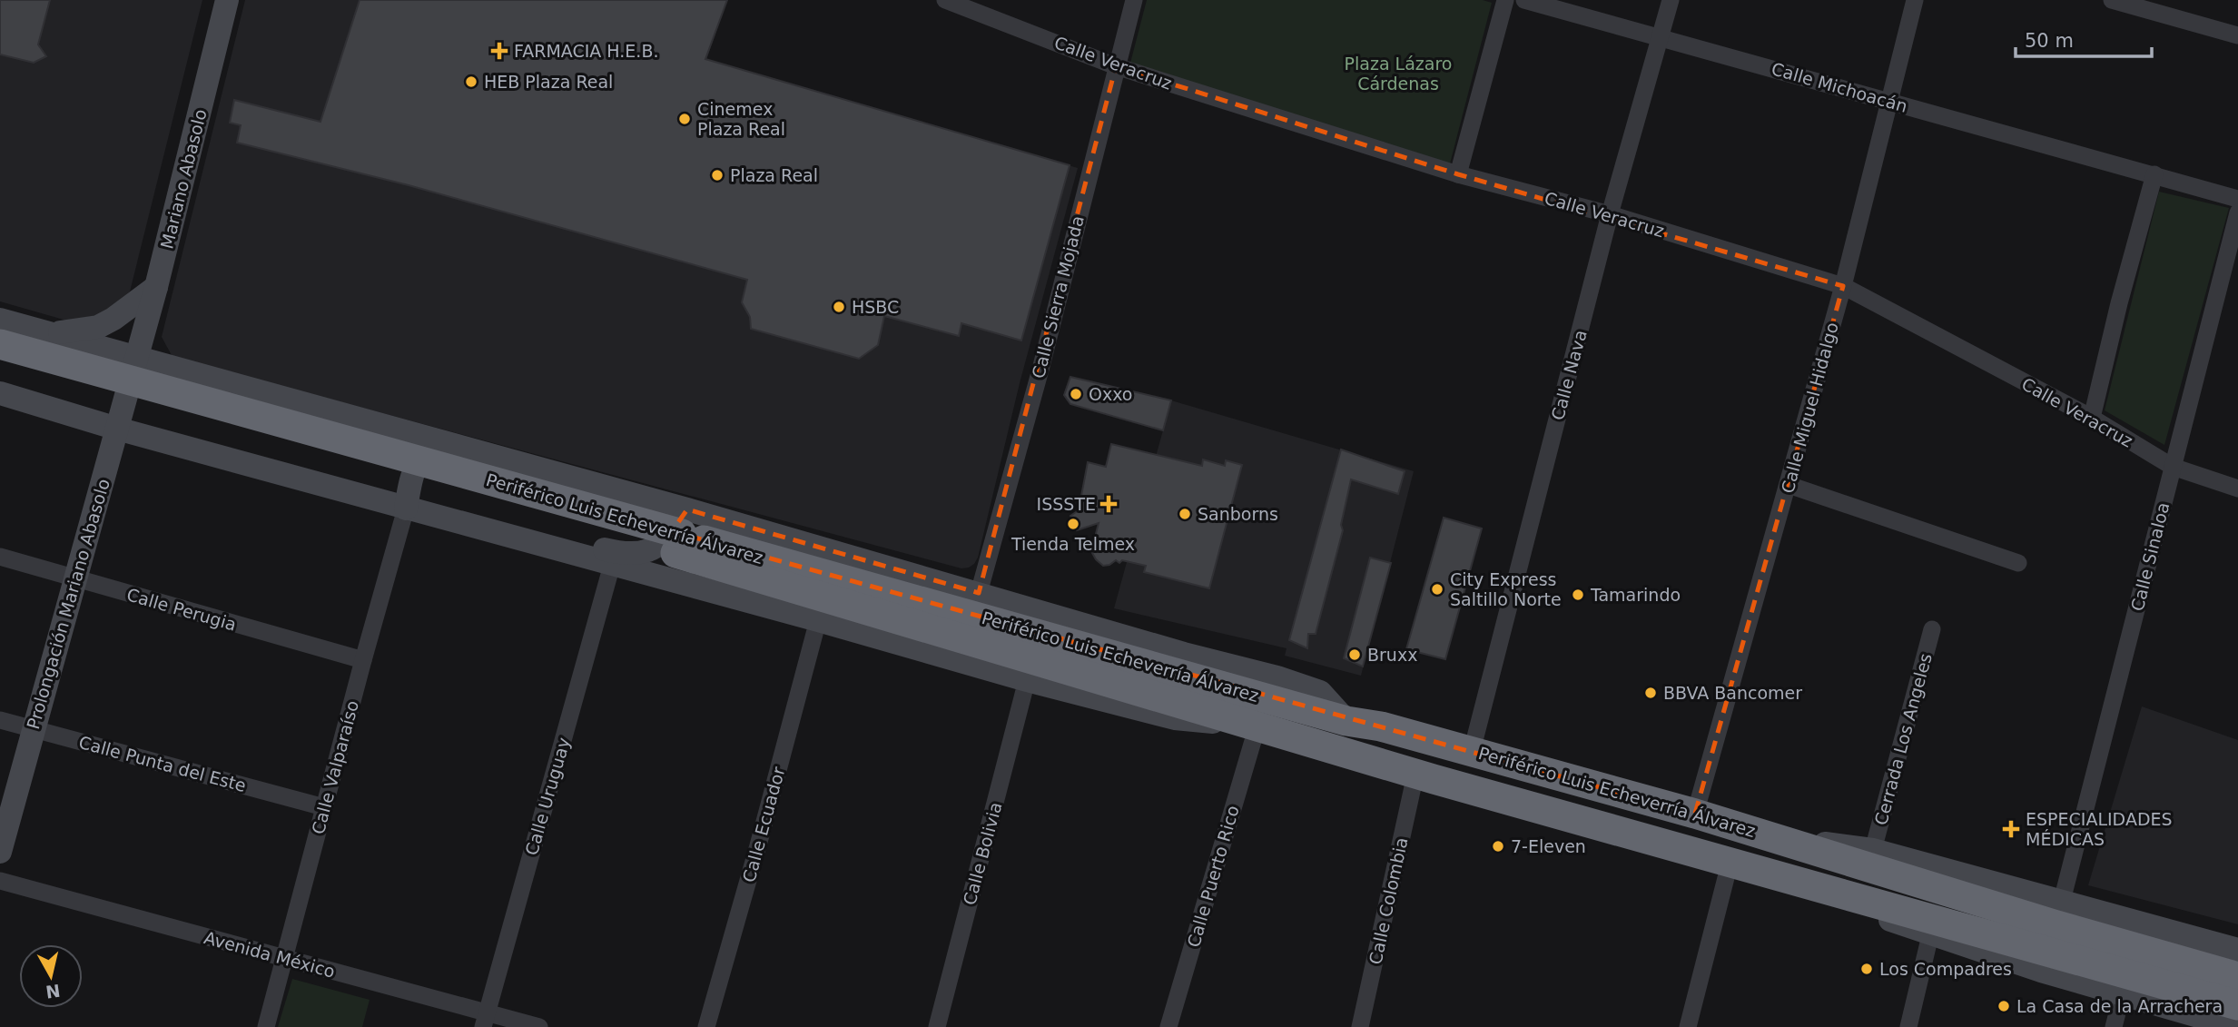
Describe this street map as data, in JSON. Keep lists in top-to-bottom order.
{
  "streets": {
    "highway": ["Periférico Luis Echeverría Álvarez"],
    "street": [
      "Calle Veracruz",
      "Calle Michoacán",
      "Mariano Abasolo",
      "Calle Sierra Mojada",
      "Calle Nava",
      "Calle Miguel Hidalgo",
      "Calle Sinaloa",
      "Prolongación Mariano Abasolo",
      "Calle Perugia",
      "Cerrada Los Angeles",
      "Calle Punta del Este",
      "Calle Valparaíso",
      "Calle Uruguay",
      "Calle Ecuador",
      "Calle Bolivia",
      "Calle Puerto Rico",
      "Calle Colombia",
      "Avenida México"
    ]
  },
  "crossings": [
    ["Calle Veracruz", "Calle Sierra Mojada"],
    ["Calle Veracruz", "Calle Nava"],
    ["Calle Veracruz", "Calle Miguel Hidalgo"],
    ["Calle Veracruz", "Calle Sinaloa"],
    ["Calle Michoacán", "Calle Nava"],
    ["Calle Michoacán", "Calle Miguel Hidalgo"],
    ["Mariano Abasolo", "Prolongación Mariano Abasolo"],
    ["Calle Nava", "Periférico Luis Echeverría Álvarez"],
    ["Calle Miguel Hidalgo", "Periférico Luis Echeverría Álvarez"],
    ["Periférico Luis Echeverría Álvarez", "Calle Sinaloa"],
    ["Periférico Luis Echeverría Álvarez", "Calle Puerto Rico"],
    ["Periférico Luis Echeverría Álvarez", "Calle Colombia"],
    ["Prolongación Mariano Abasolo", "Calle Perugia"],
    ["Prolongación Mariano Abasolo", "Calle Punta del Este"],
    ["Calle Perugia", "Calle Valparaíso"],
    ["Calle Punta del Este", "Calle Valparaíso"],
    ["Calle Valparaíso", "Avenida México"],
    ["Calle Uruguay", "Avenida México"]
  ],
  "parks": ["Plaza Lázaro Cárdenas"],
  "places": {
    "health": ["FARMACIA H.E.B.", "ISSSTE", "ESPECIALIDADES MÉDICAS"],
    "other": [
      "HEB Plaza Real",
      "Cinemex Plaza Real",
      "Plaza Real",
      "HSBC",
      "Oxxo",
      "Sanborns",
      "Tienda Telmex",
      "City Express Saltillo Norte",
      "Tamarindo",
      "Bruxx",
      "BBVA Bancomer",
      "7-Eleven",
      "Los Compadres",
      "La Casa de la Arrachera"
    ]
  },
  "scale_bar": "50 m",
  "north": "bottom"
}
